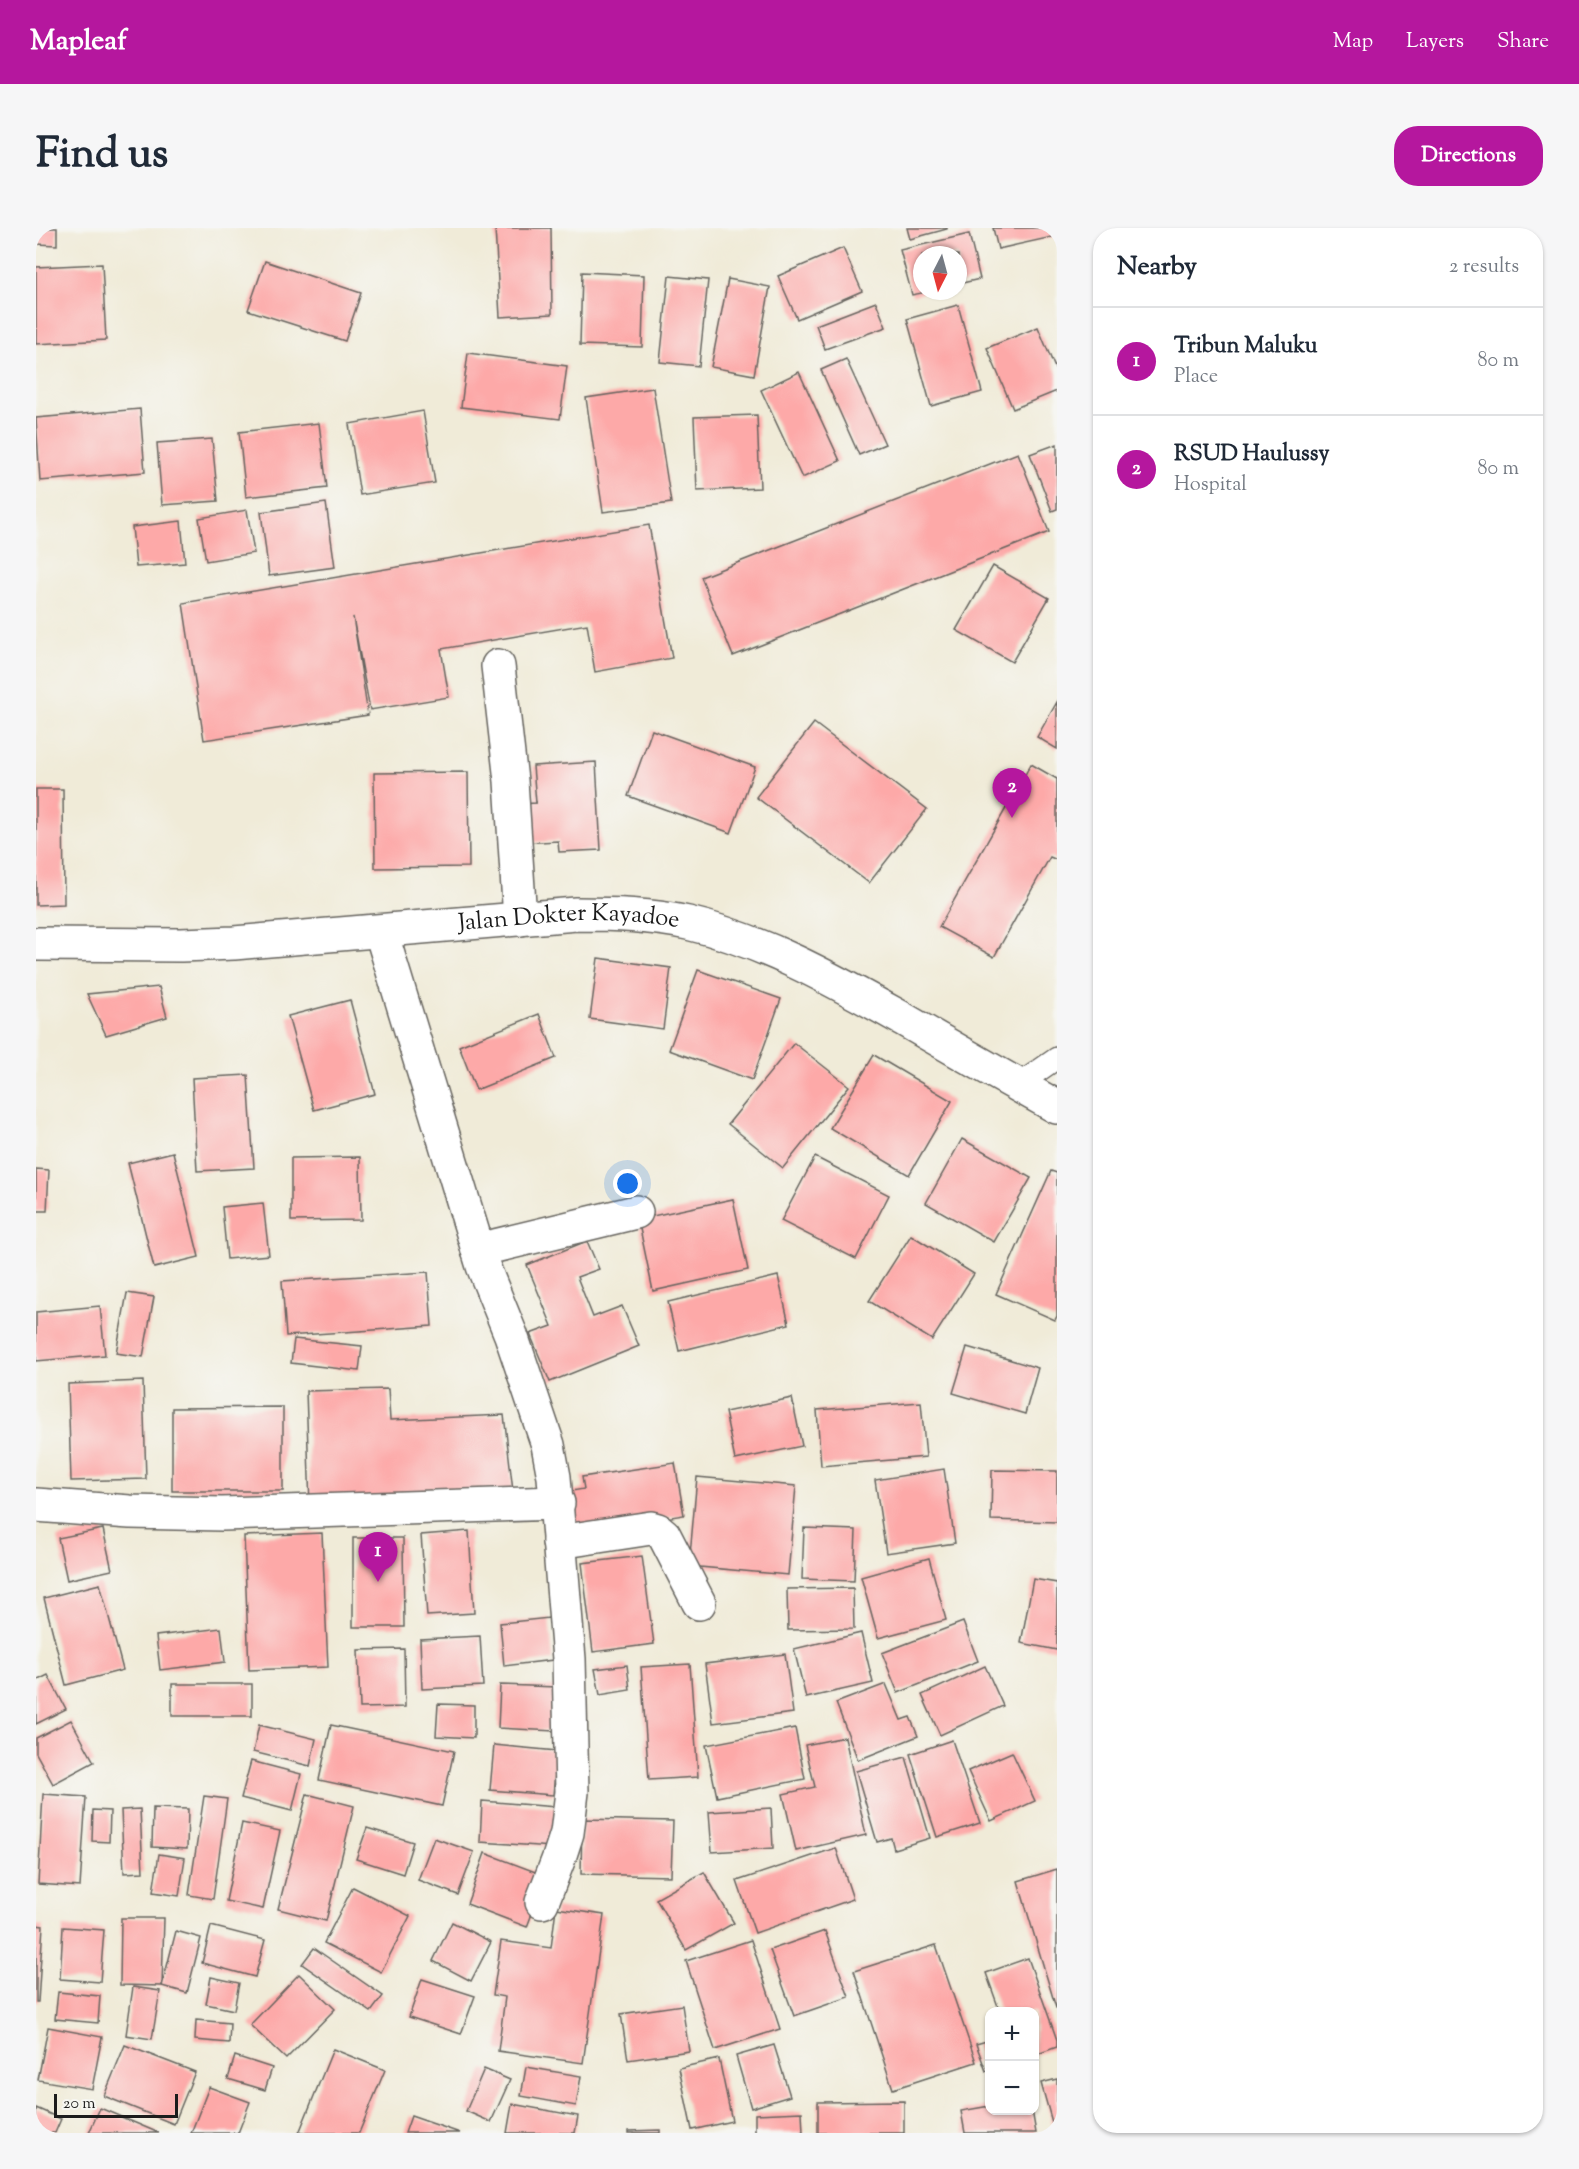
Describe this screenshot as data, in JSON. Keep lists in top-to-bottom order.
{
  "streets": {
    "street": ["Jalan Dokter Kayadoe"]
  },
  "scale_bar": "20 m",
  "north": "bottom",
  "page": {
    "header": "Mapleaf",
    "nav": ["Map", "Layers", "Share"],
    "title": "Find us",
    "buttons": "Directions",
    "heading": ["Nearby", "2 results"],
    "list": [
      {
        "mark": "1",
        "name": "Tribun Maluku",
        "note": "Place",
        "value": "80 m"
      },
      {
        "mark": "2",
        "name": "RSUD Haulussy",
        "note": "Hospital",
        "value": "80 m"
      }
    ],
    "pins": ["2", "1"],
    "map_buttons": ["+", "−"],
    "scale": "20 m"
  }
}
